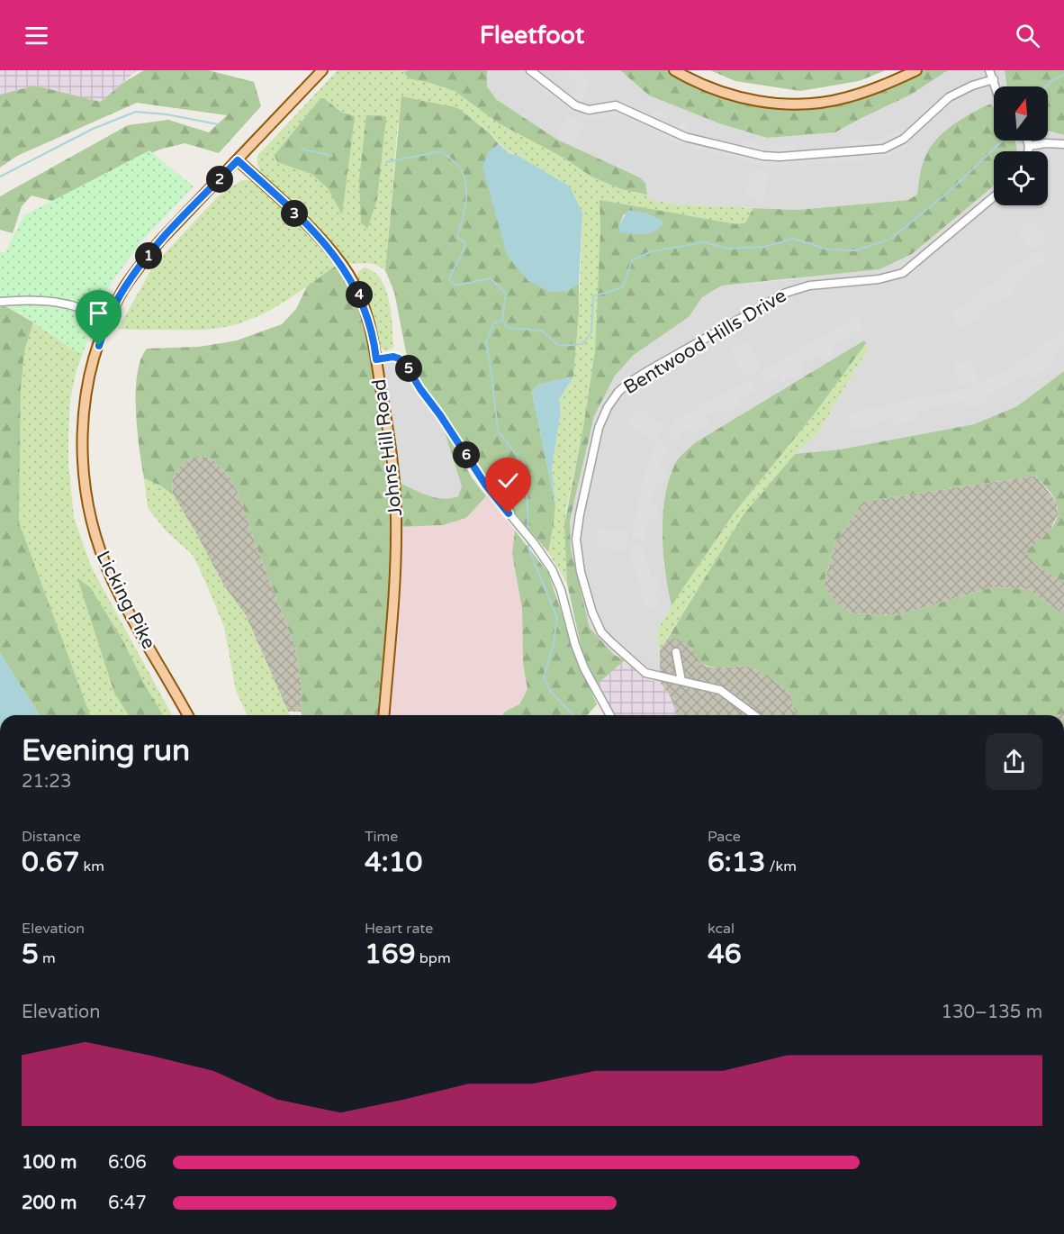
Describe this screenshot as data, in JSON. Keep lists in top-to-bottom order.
{
  "streets": {
    "main road": ["Johns Hill Road", "Licking Pike"],
    "street": ["Bentwood Hills Drive"]
  },
  "crossings": [
    ["Johns Hill Road", "Licking Pike"]
  ],
  "north": "top",
  "page": {
    "header": "Fleetfoot",
    "pins": [
      "2",
      "3",
      "1",
      "4",
      "5",
      "6"
    ],
    "heading": ["Evening run", "21:23"],
    "stats": [
      ["Distance", "0.67 km"],
      ["Time", "4:10"],
      ["Pace", "6:13 /km"],
      ["Elevation", "5 m"],
      ["Heart rate", "169 bpm"],
      ["kcal", "46"]
    ],
    "chart": ["Elevation", "130–135 m"],
    "list": [
      {
        "name": "100 m",
        "note": "6:06"
      },
      {
        "name": "200 m",
        "note": "6:47"
      }
    ]
  }
}
